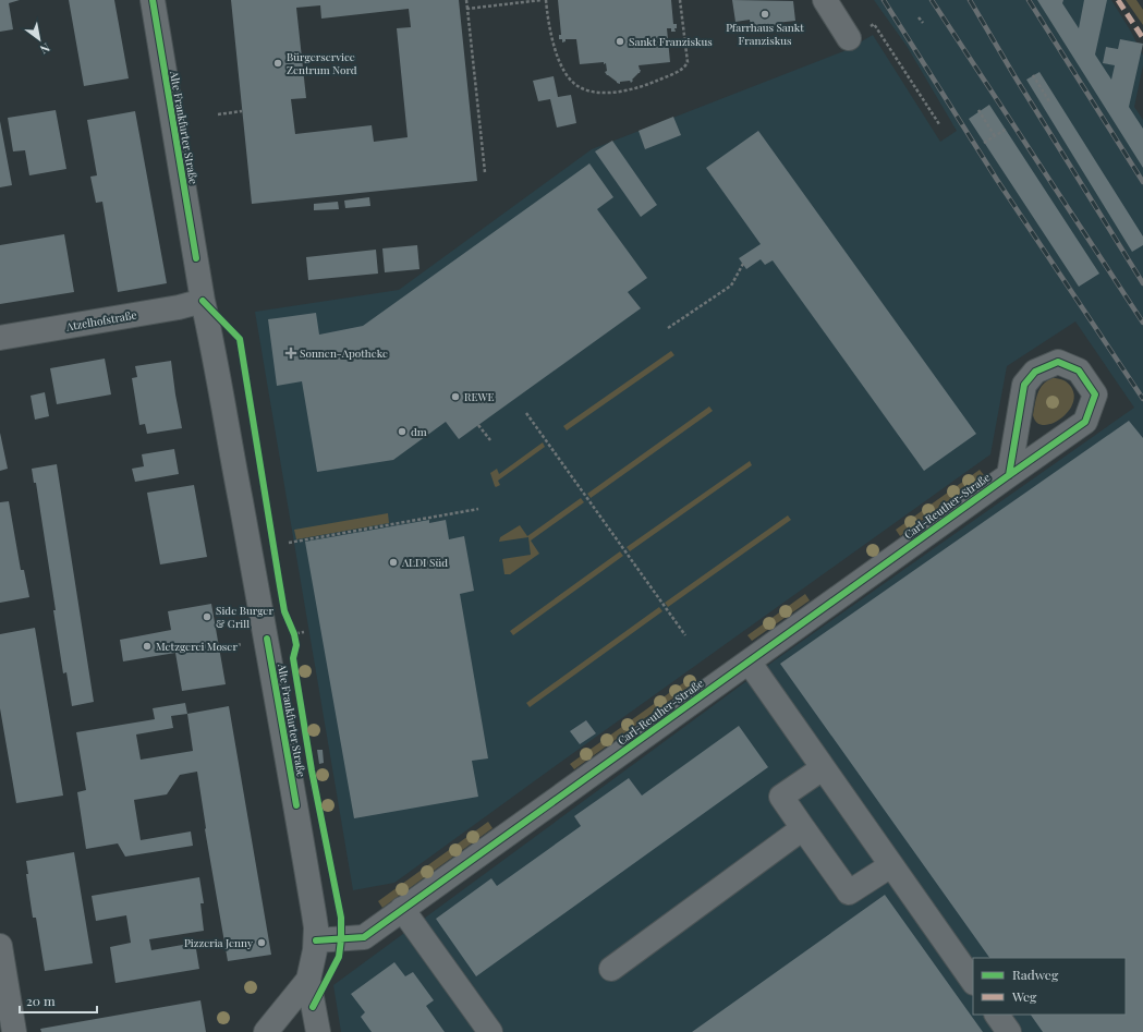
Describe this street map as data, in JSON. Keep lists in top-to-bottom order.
{
  "streets": {
    "street": ["Alte Frankfurter Straße", "Atzelhofstraße", "Carl-Reuther-Straße"]
  },
  "crossings": [
    ["Alte Frankfurter Straße", "Atzelhofstraße"],
    ["Alte Frankfurter Straße", "Carl-Reuther-Straße"]
  ],
  "places": {
    "other": [
      "Pfarrhaus Sankt Franziskus",
      "Sankt Franziskus",
      "Bürgerservice Zentrum Nord",
      "REWE",
      "dm",
      "ALDI Süd",
      "Side Burger & Grill",
      "Metzgerei Moser",
      "Pizzeria Jenny"
    ],
    "health": ["Sonnen-Apotheke"]
  },
  "legend": ["Radweg", "Weg"],
  "scale_bar": "20 m",
  "north": "bottom right"
}
